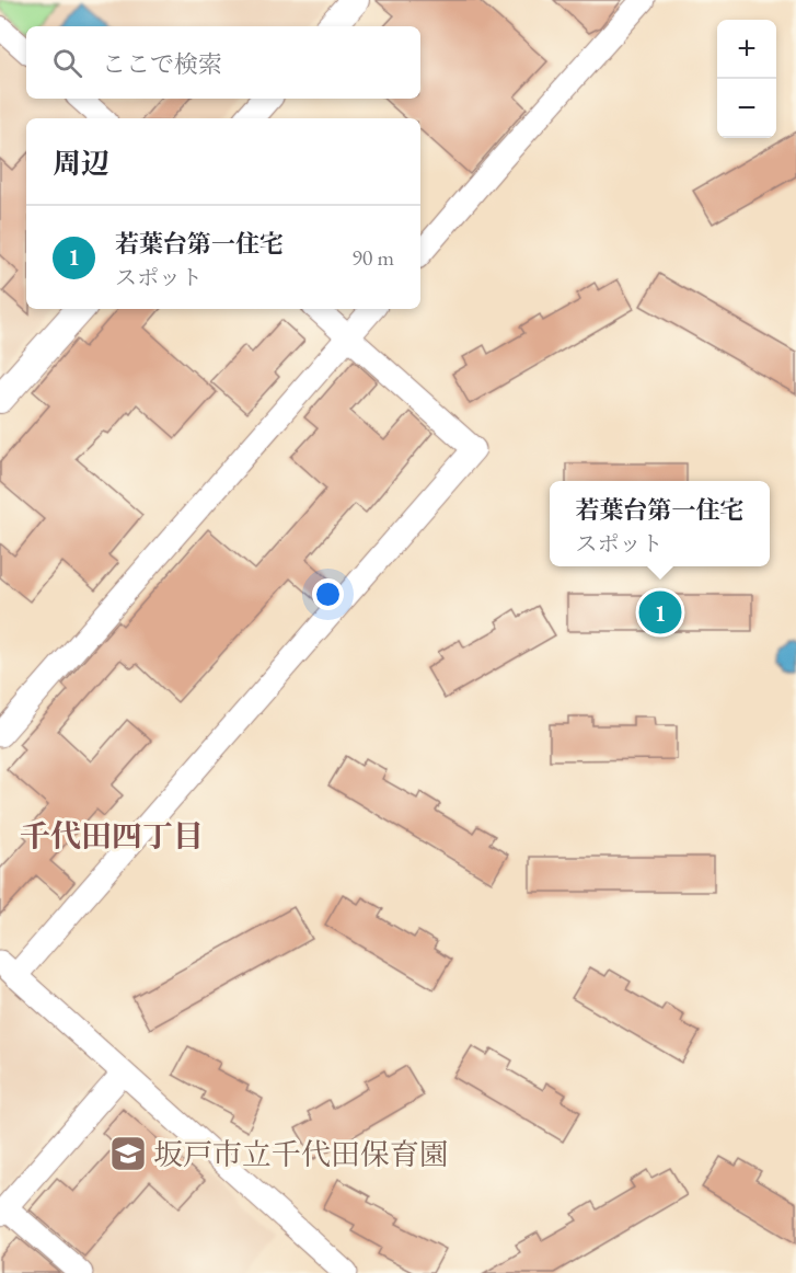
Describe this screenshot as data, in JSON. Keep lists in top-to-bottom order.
{
  "districts": ["千代田四丁目"],
  "places": {
    "school or university": ["坂戸市立千代田保育園"]
  },
  "page": {
    "map_buttons": ["+", "−"],
    "search": "ここで検索",
    "heading": "周辺",
    "list": [
      {
        "mark": "1",
        "name": "若葉台第一住宅",
        "note": "スポット",
        "value": "90 m"
      }
    ],
    "popup": ["若葉台第一住宅", "スポット"],
    "pins": "1"
  }
}
